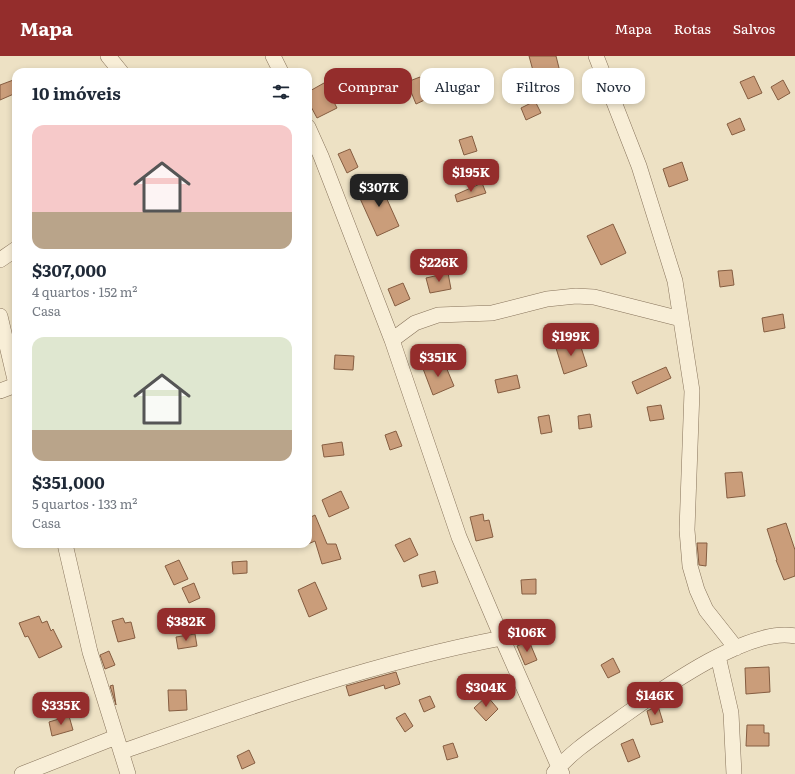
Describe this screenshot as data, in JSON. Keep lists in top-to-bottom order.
{
  "page": {
    "header": "Mapa",
    "nav": ["Mapa", "Rotas", "Salvos"],
    "chip": [
      "Comprar",
      "Alugar",
      "Filtros",
      "Novo"
    ],
    "heading": "10 imóveis",
    "list": [
      {
        "name": "$307,000",
        "note": "4 quartos · 152 m² · Casa"
      },
      {
        "name": "$351,000",
        "note": "5 quartos · 133 m² · Casa"
      }
    ],
    "price": [
      "$195K",
      "$307K",
      "$226K",
      "$199K",
      "$351K",
      "$382K",
      "$106K",
      "$304K",
      "$146K",
      "$335K"
    ]
  }
}
